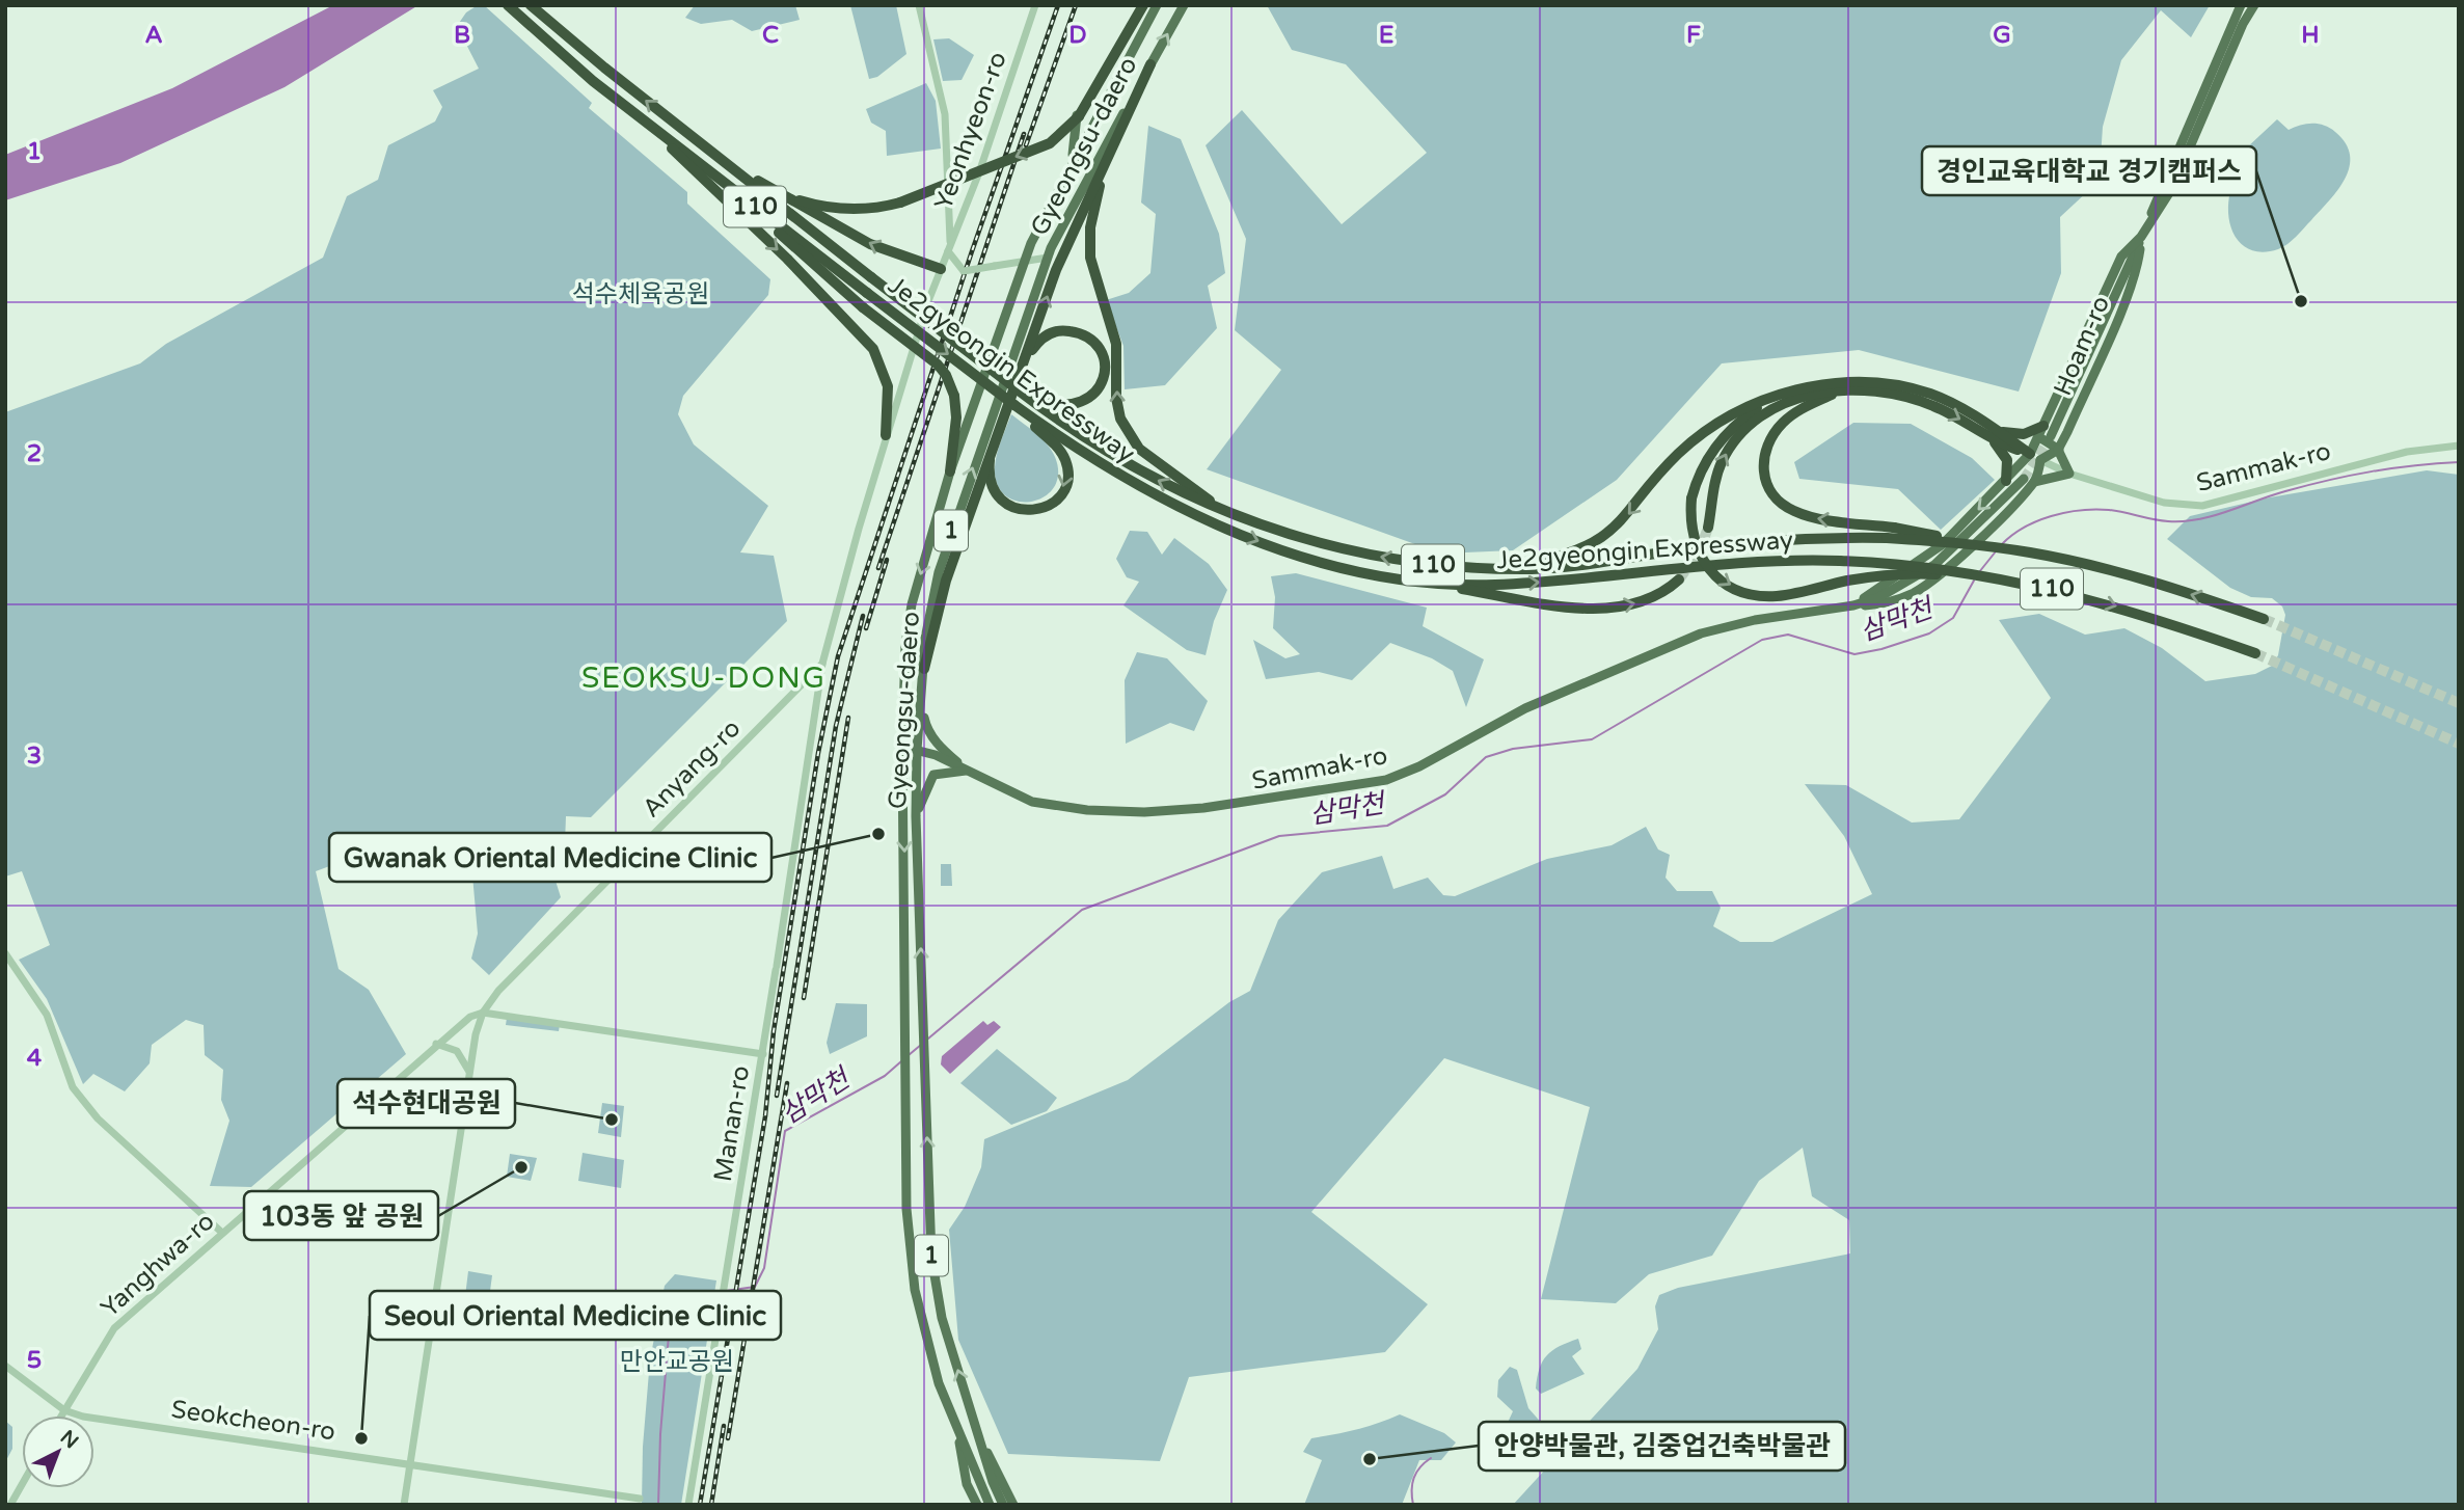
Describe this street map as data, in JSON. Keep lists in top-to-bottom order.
{
  "streets": {
    "highway": ["110", "Je2gyeongin Expressway"],
    "main road": [
      "Gyeongsu-daero",
      "Hoam-ro",
      "Sammak-ro",
      "1"
    ],
    "street": [
      "Yeonhyeon-ro",
      "Anyang-ro",
      "Manan-ro",
      "Yanghwa-ro",
      "Seokcheon-ro"
    ]
  },
  "crossings": [
    ["Yeonhyeon-ro", "Anyang-ro"],
    ["Gyeongsu-daero", "Sammak-ro"],
    ["Hoam-ro", "Sammak-ro"],
    ["Anyang-ro", "Manan-ro"],
    ["Anyang-ro", "Yanghwa-ro"],
    ["Anyang-ro", "Seokcheon-ro"],
    ["Yanghwa-ro", "Seokcheon-ro"]
  ],
  "districts": ["SEOKSU-DONG"],
  "water": ["삼막천"],
  "parks": ["석수체육공원", "만안교공원"],
  "places": [
    "경인교육대학교 경기캠퍼스",
    "Gwanak Oriental Medicine Clinic",
    "석수현대공원",
    "103동 앞 공원",
    "Seoul Oriental Medicine Clinic",
    "안양박물관, 김중업건축박물관"
  ],
  "north": "top right",
  "grid": {
    "columns": [
      "A",
      "B",
      "C",
      "D",
      "E",
      "F",
      "G",
      "H"
    ],
    "rows": [
      "1",
      "2",
      "3",
      "4",
      "5"
    ]
  }
}
